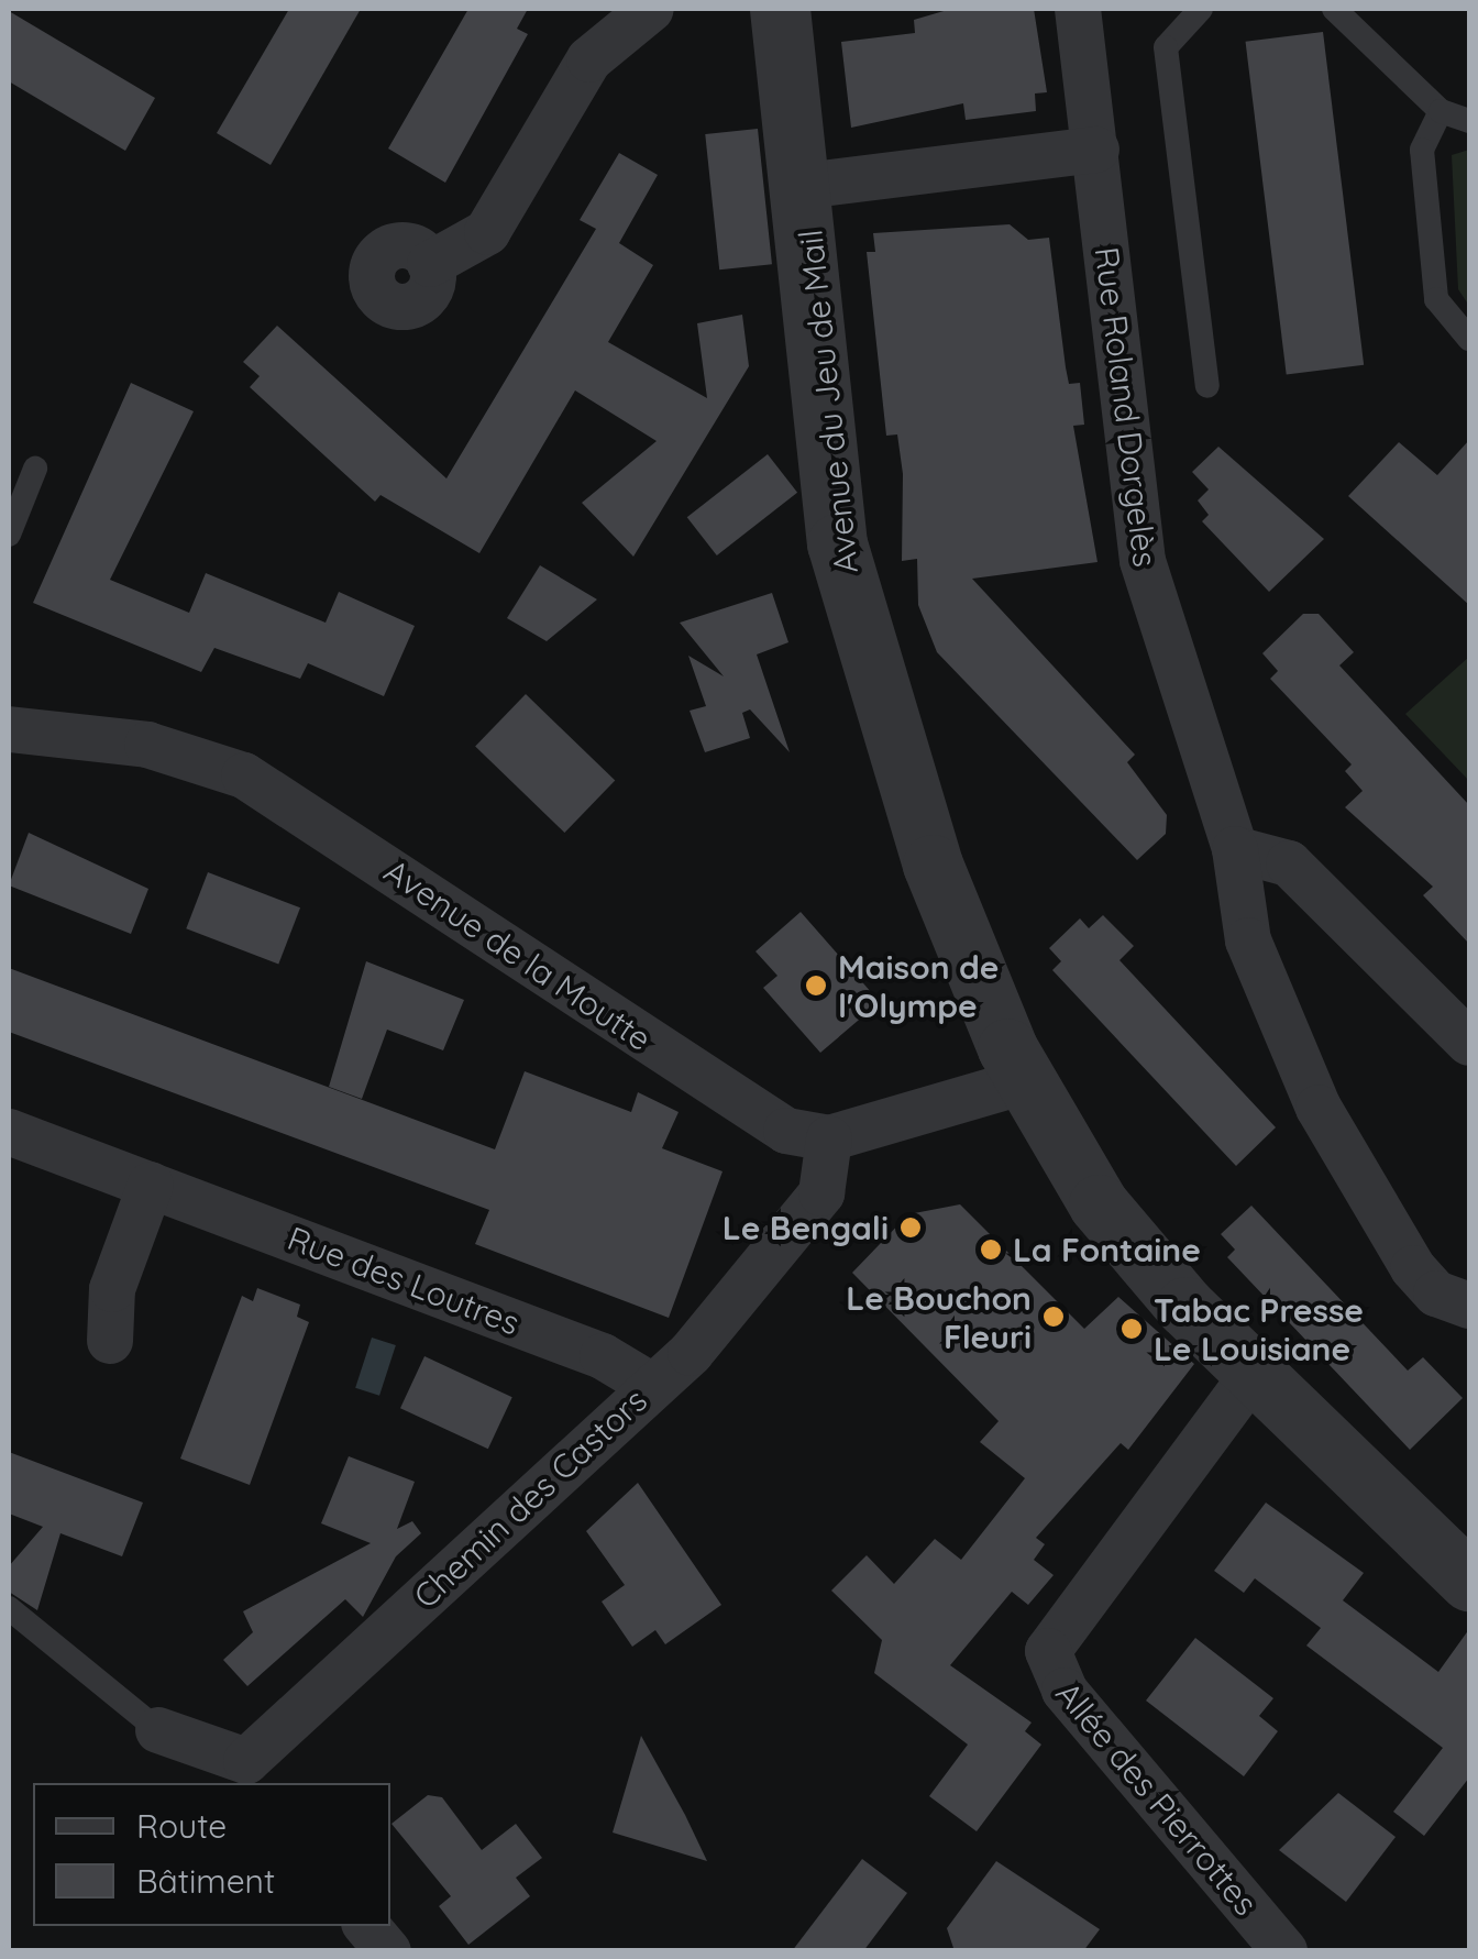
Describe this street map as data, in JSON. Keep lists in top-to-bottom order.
{
  "streets": {
    "street": [
      "Avenue du Jeu de Mail",
      "Rue Roland Dorgelès",
      "Avenue de la Moutte",
      "Rue des Loutres",
      "Chemin des Castors",
      "Allée des Pierrottes"
    ]
  },
  "crossings": [
    ["Avenue du Jeu de Mail", "Allée des Pierrottes"],
    ["Avenue de la Moutte", "Chemin des Castors"],
    ["Rue des Loutres", "Chemin des Castors"]
  ],
  "places": [
    "Maison de l'Olympe",
    "Le Bengali",
    "La Fontaine",
    "Le Bouchon Fleuri",
    "Tabac Presse Le Louisiane"
  ],
  "legend": ["Route", "Bâtiment"]
}
